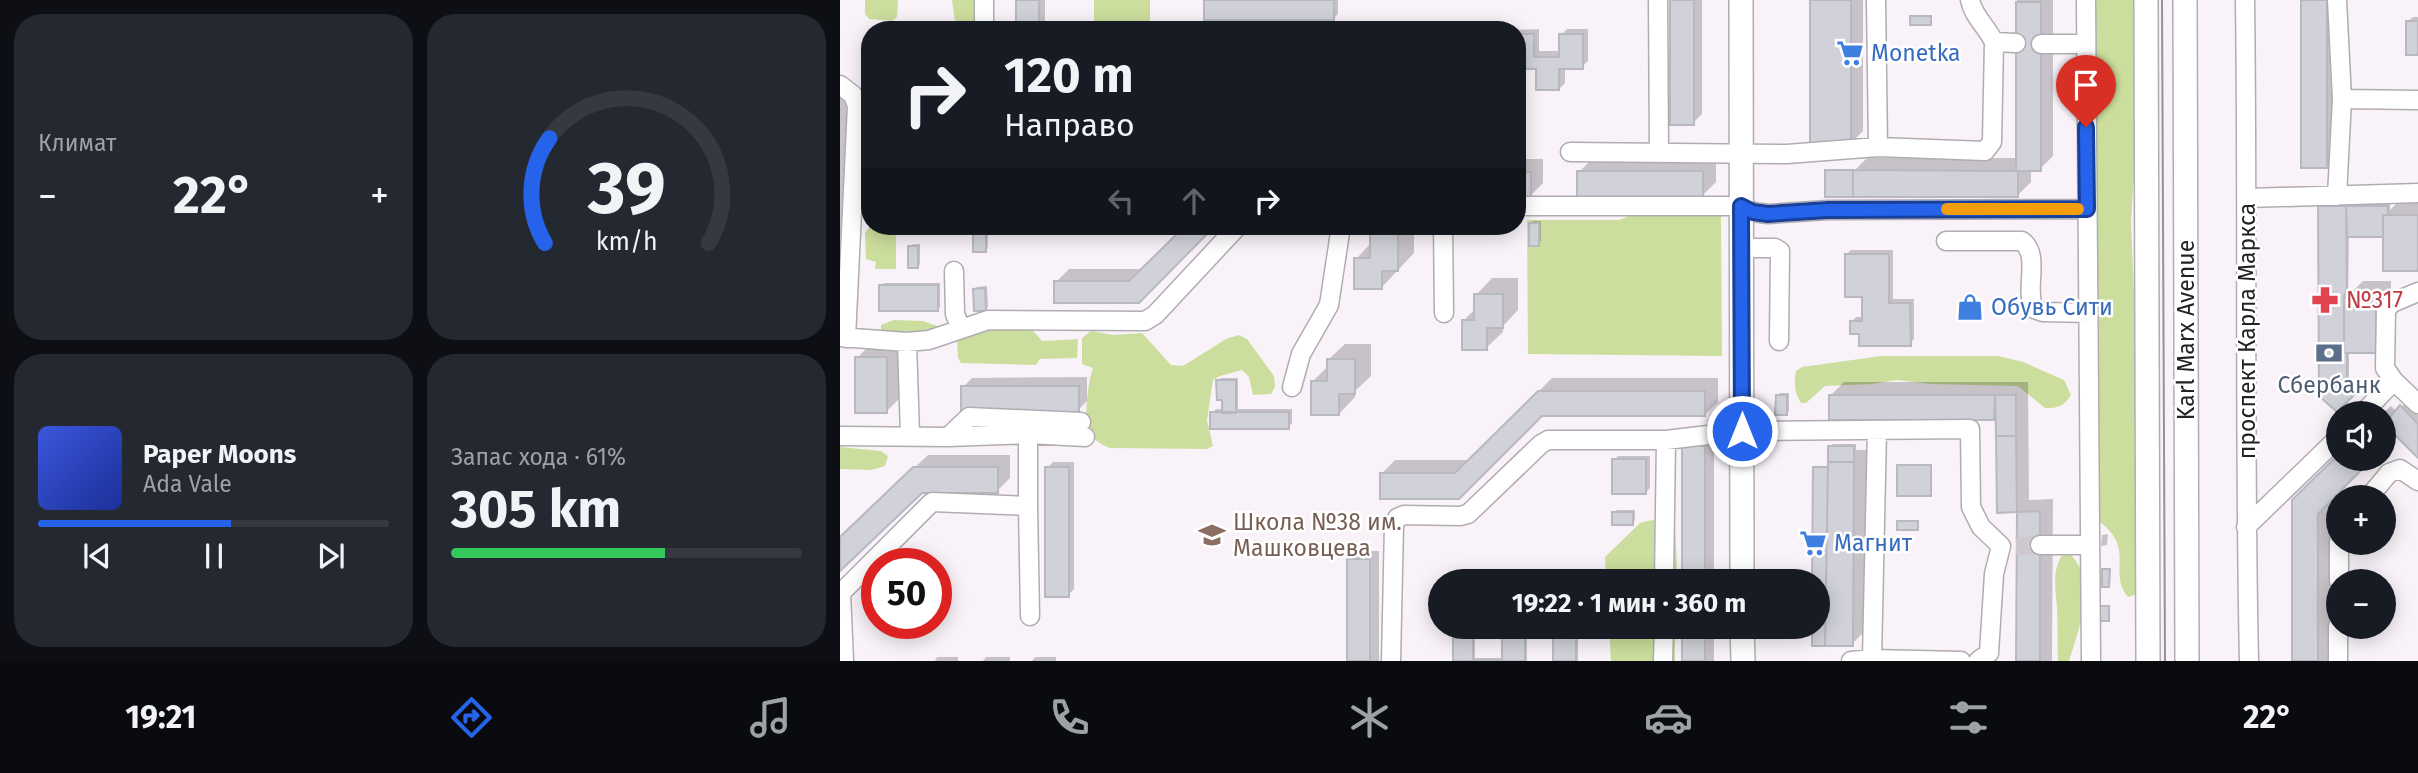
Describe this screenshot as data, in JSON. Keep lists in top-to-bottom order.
{
  "streets": {
    "main road": ["Karl Marx Avenue"],
    "street": ["проспект Карла Маркса"]
  },
  "places": {
    "supermarket": ["Monetka", "Магнит"],
    "pharmacy": ["№317"],
    "shop": ["Обувь Сити"],
    "bank": ["Сбербанк"],
    "school or university": ["Школа №38 им. Машковцева"]
  },
  "page": {
    "tile": [
      "Климат",
      ["Запас хода · 61%", "305 km"]
    ],
    "turn": ["120 m", "Направо"],
    "heat": ["−", "22°", "+"],
    "map_buttons": ["+", "−"],
    "song": ["Paper Moons", "Ada Vale"],
    "limit": "50",
    "trip": "19:22 · 1 мин · 360 m",
    "tabs": ["19:21", "22°"],
    "gauge": ["39", "km/h"]
  }
}
